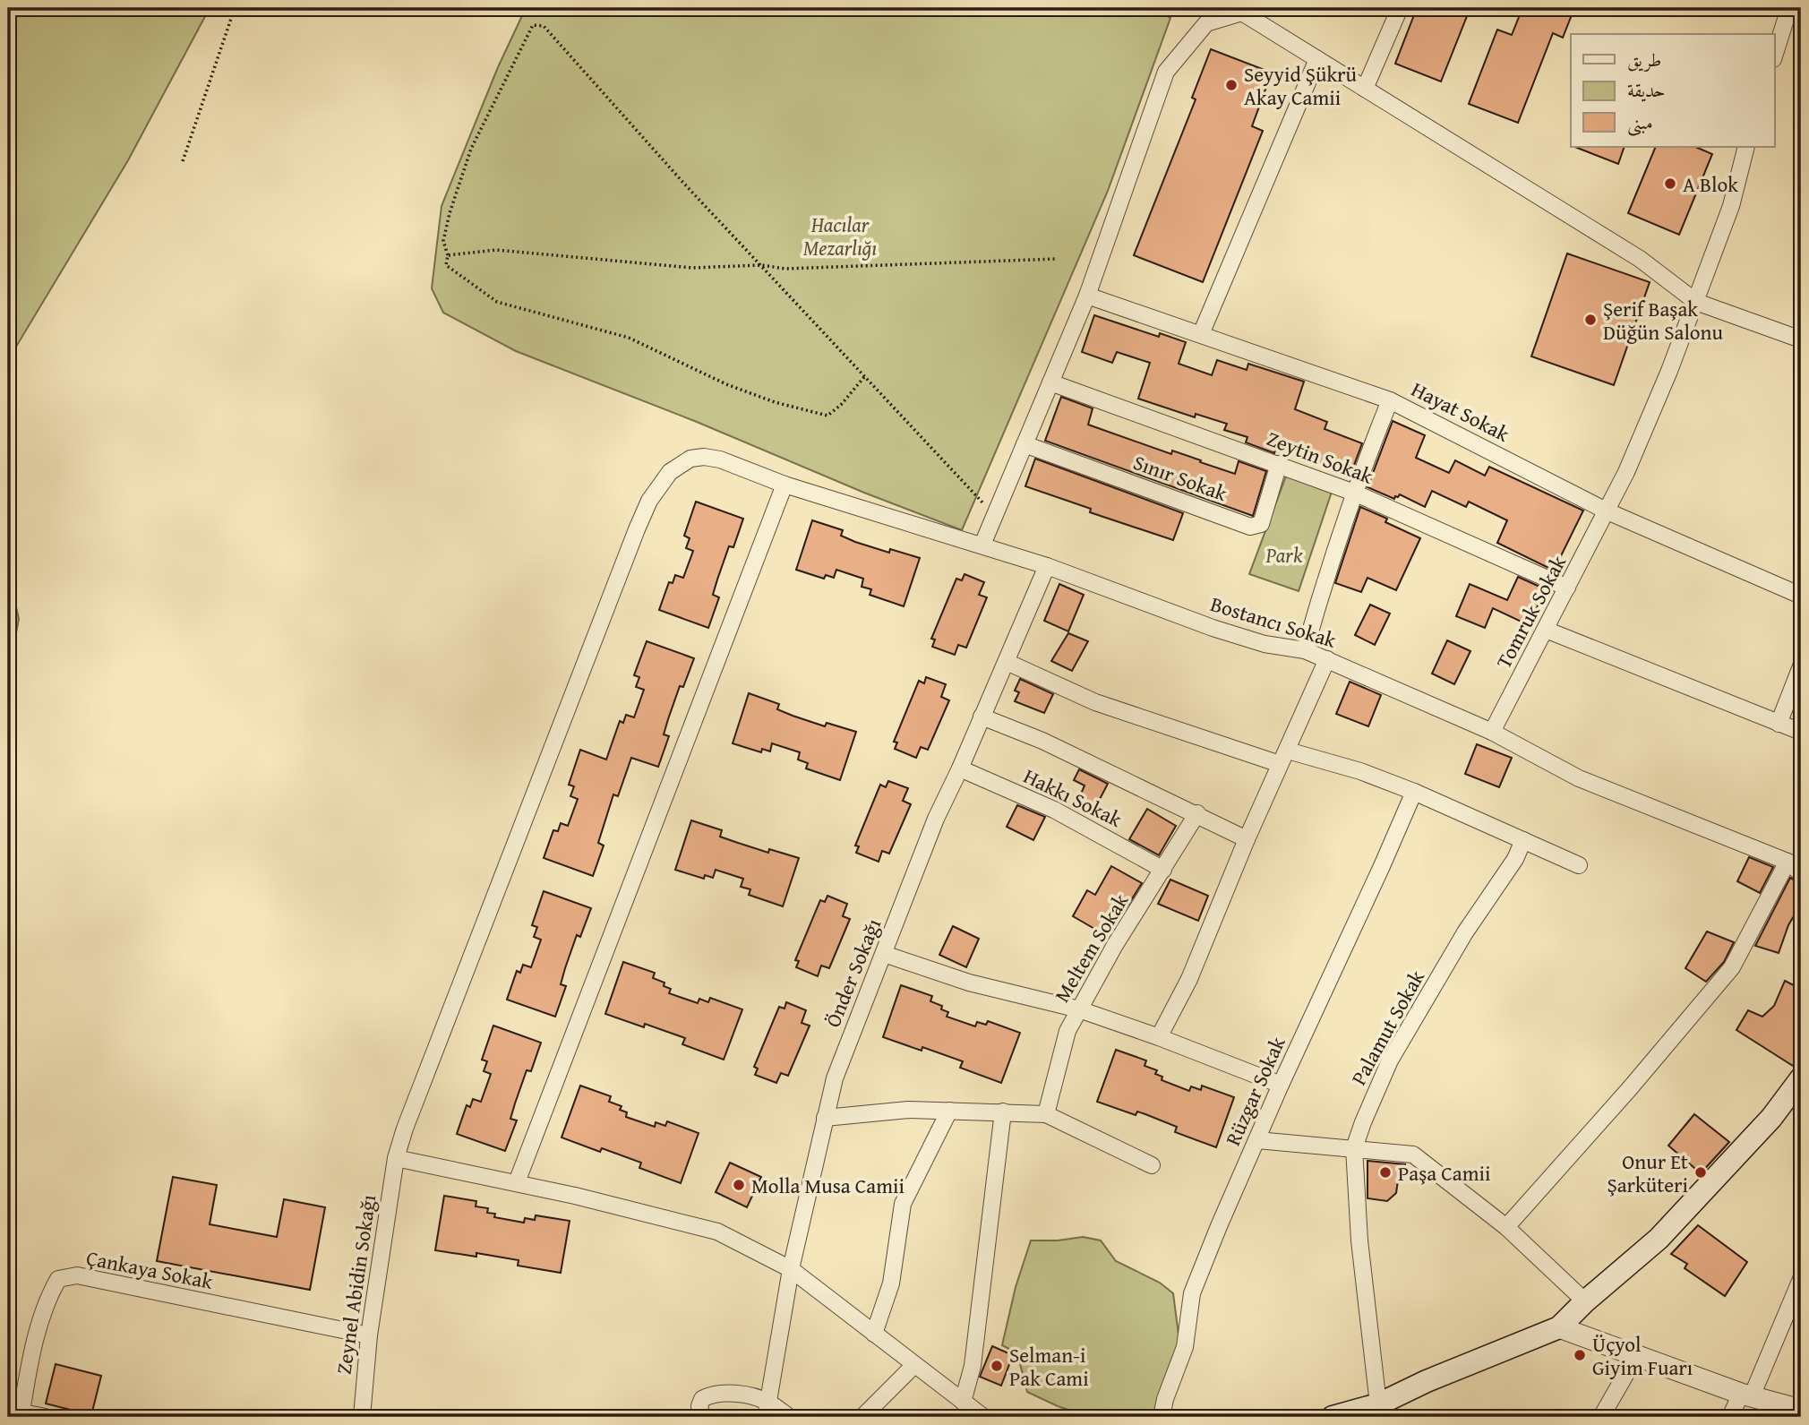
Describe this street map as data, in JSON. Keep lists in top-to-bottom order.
{
  "streets": {
    "street": [
      "Hayat Sokak",
      "Zeytin Sokak",
      "Sınır Sokak",
      "Tomruk Sokak",
      "Bostancı Sokak",
      "Hakkı Sokak",
      "Meltem Sokak",
      "Önder Sokağı",
      "Palamut Sokak",
      "Rüzgar Sokak",
      "Çankaya Sokak",
      "Zeynel Abidin Sokağı"
    ]
  },
  "crossings": [
    ["Hayat Sokak", "Tomruk Sokak"],
    ["Zeytin Sokak", "Sınır Sokak"],
    ["Zeytin Sokak", "Tomruk Sokak"],
    ["Tomruk Sokak", "Bostancı Sokak"],
    ["Bostancı Sokak", "Önder Sokağı"],
    ["Bostancı Sokak", "Zeynel Abidin Sokağı"],
    ["Hakkı Sokak", "Meltem Sokak"],
    ["Hakkı Sokak", "Önder Sokağı"],
    ["Çankaya Sokak", "Zeynel Abidin Sokağı"]
  ],
  "parks": ["Hacılar Mezarlığı", "Park"],
  "places": [
    "Seyyid Şükrü Akay Camii",
    "A Blok",
    "Şerif Başak Düğün Salonu",
    "Paşa Camii",
    "Onur Et Şarküteri",
    "Molla Musa Camii",
    "Üçyol Giyim Fuarı",
    "Selman-i Pak Cami"
  ],
  "legend": ["طريق", "حديقة", "مبنى"]
}
